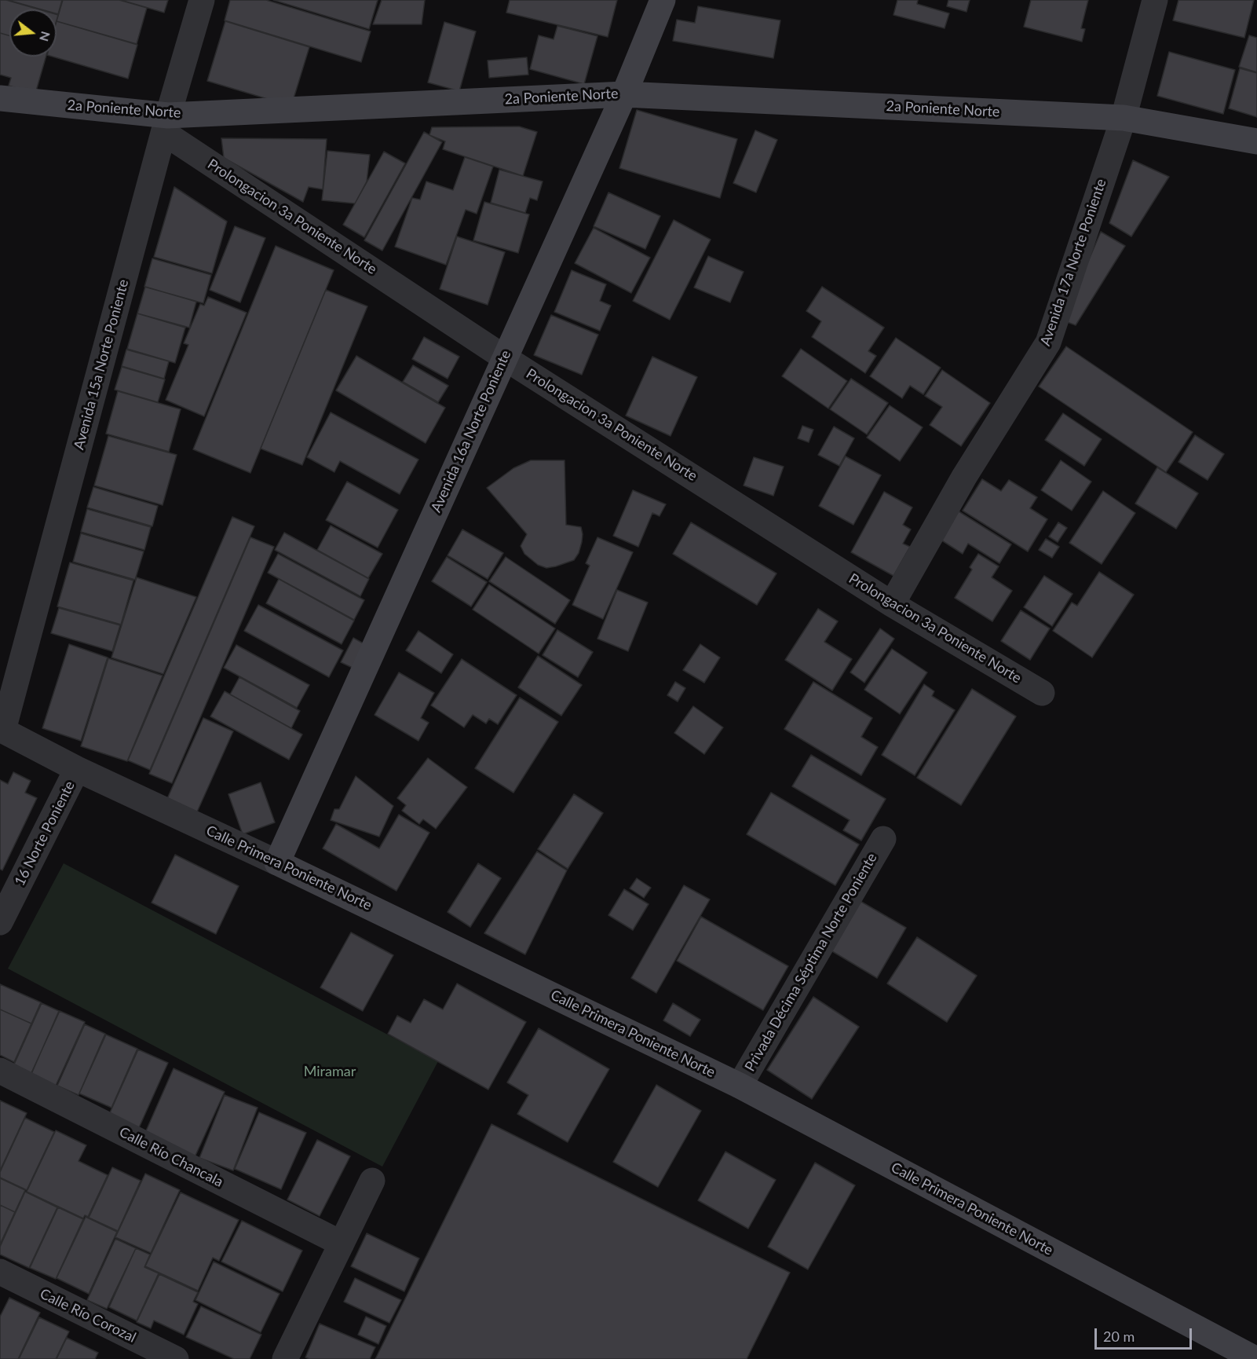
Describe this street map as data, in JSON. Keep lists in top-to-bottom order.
{
  "streets": {
    "street": [
      "2a Poniente Norte",
      "Prolongacion 3a Poniente Norte",
      "Avenida 17a Norte Poniente",
      "Avenida 15a Norte Poniente",
      "Avenida 16a Norte Poniente",
      "16 Norte Poniente",
      "Calle Primera Poniente Norte",
      "Privada Décima Séptima Norte Poniente",
      "Calle Río Chancala",
      "Calle Río Corozal"
    ]
  },
  "crossings": [
    ["2a Poniente Norte", "Prolongacion 3a Poniente Norte"],
    ["2a Poniente Norte", "Avenida 17a Norte Poniente"],
    ["2a Poniente Norte", "Avenida 15a Norte Poniente"],
    ["2a Poniente Norte", "Avenida 16a Norte Poniente"],
    ["Prolongacion 3a Poniente Norte", "Avenida 17a Norte Poniente"],
    ["Prolongacion 3a Poniente Norte", "Avenida 15a Norte Poniente"],
    ["Prolongacion 3a Poniente Norte", "Avenida 16a Norte Poniente"],
    ["Avenida 15a Norte Poniente", "Calle Primera Poniente Norte"],
    ["Avenida 16a Norte Poniente", "Calle Primera Poniente Norte"],
    ["16 Norte Poniente", "Calle Primera Poniente Norte"],
    ["Calle Primera Poniente Norte", "Privada Décima Séptima Norte Poniente"]
  ],
  "parks": ["Miramar"],
  "scale_bar": "20 m",
  "north": "right"
}
